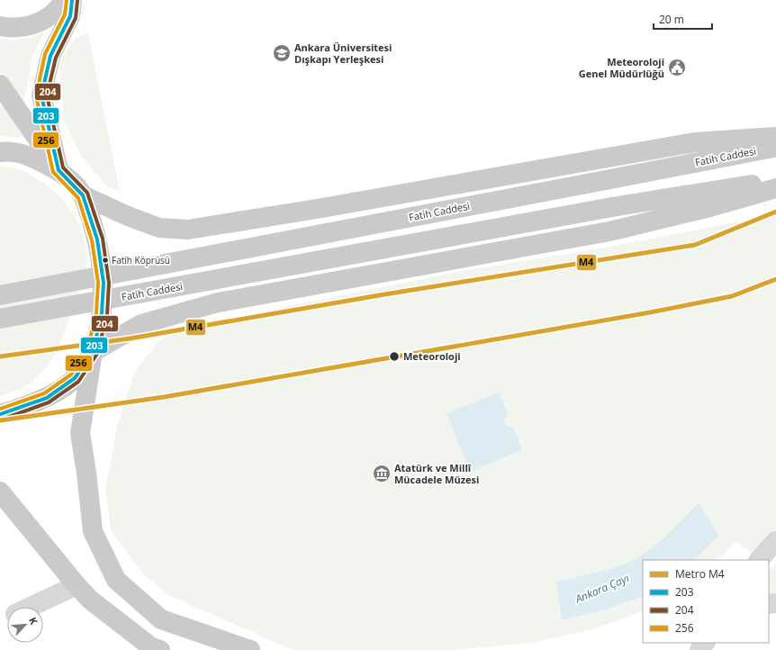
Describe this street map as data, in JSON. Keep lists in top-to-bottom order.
{
  "streets": {
    "main road": ["Fatih Caddesi"]
  },
  "water": ["Ankara Çayı"],
  "places": {
    "school or university": ["Ankara Üniversitesi Dışkapı Yerleşkesi"],
    "public building": ["Meteoroloji Genel Müdürlüğü"],
    "other": ["Fatih Köprüsü", "Meteoroloji"],
    "museum": ["Atatürk ve Millî Mücadele Müzesi"]
  },
  "lines": [
    "transit line 203",
    "transit line 256",
    "transit line 204",
    "metro line M4"
  ],
  "legend": [
    "Metro M4",
    "203",
    "204",
    "256"
  ],
  "scale_bar": "20 m",
  "north": "top right"
}
